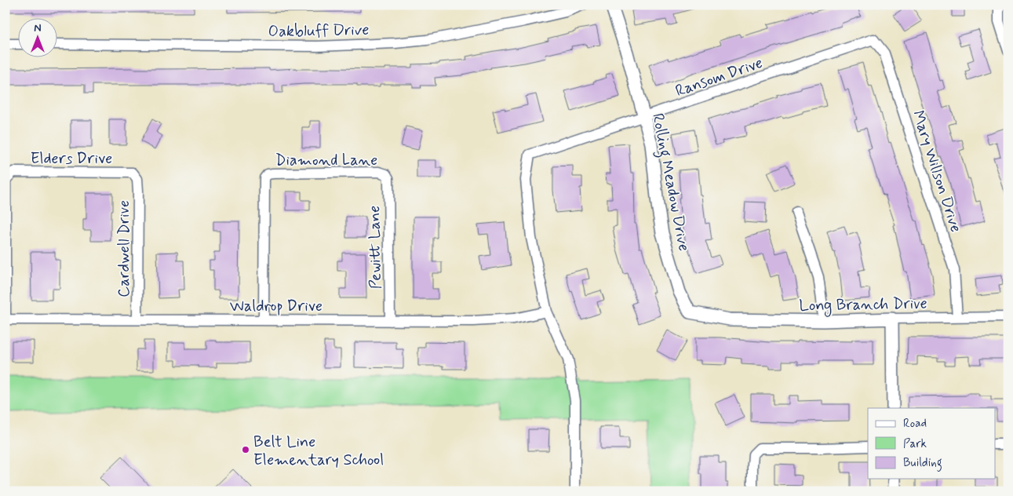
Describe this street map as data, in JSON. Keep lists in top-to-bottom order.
{
  "streets": {
    "street": [
      "Oakbluff Drive",
      "Ransom Drive",
      "Elders Drive",
      "Diamond Lane",
      "Mary Willson Drive",
      "Rolling Meadow Drive",
      "Pewitt Lane",
      "Cardwell Drive",
      "Long Branch Drive",
      "Waldrop Drive"
    ]
  },
  "crossings": [
    ["Ransom Drive", "Mary Willson Drive"],
    ["Ransom Drive", "Rolling Meadow Drive"],
    ["Ransom Drive", "Waldrop Drive"],
    ["Elders Drive", "Cardwell Drive"],
    ["Diamond Lane", "Pewitt Lane"],
    ["Diamond Lane", "Waldrop Drive"],
    ["Mary Willson Drive", "Long Branch Drive"],
    ["Rolling Meadow Drive", "Long Branch Drive"],
    ["Pewitt Lane", "Waldrop Drive"],
    ["Cardwell Drive", "Waldrop Drive"]
  ],
  "places": ["Belt Line Elementary School"],
  "legend": ["Road", "Park", "Building"],
  "north": "top"
}
